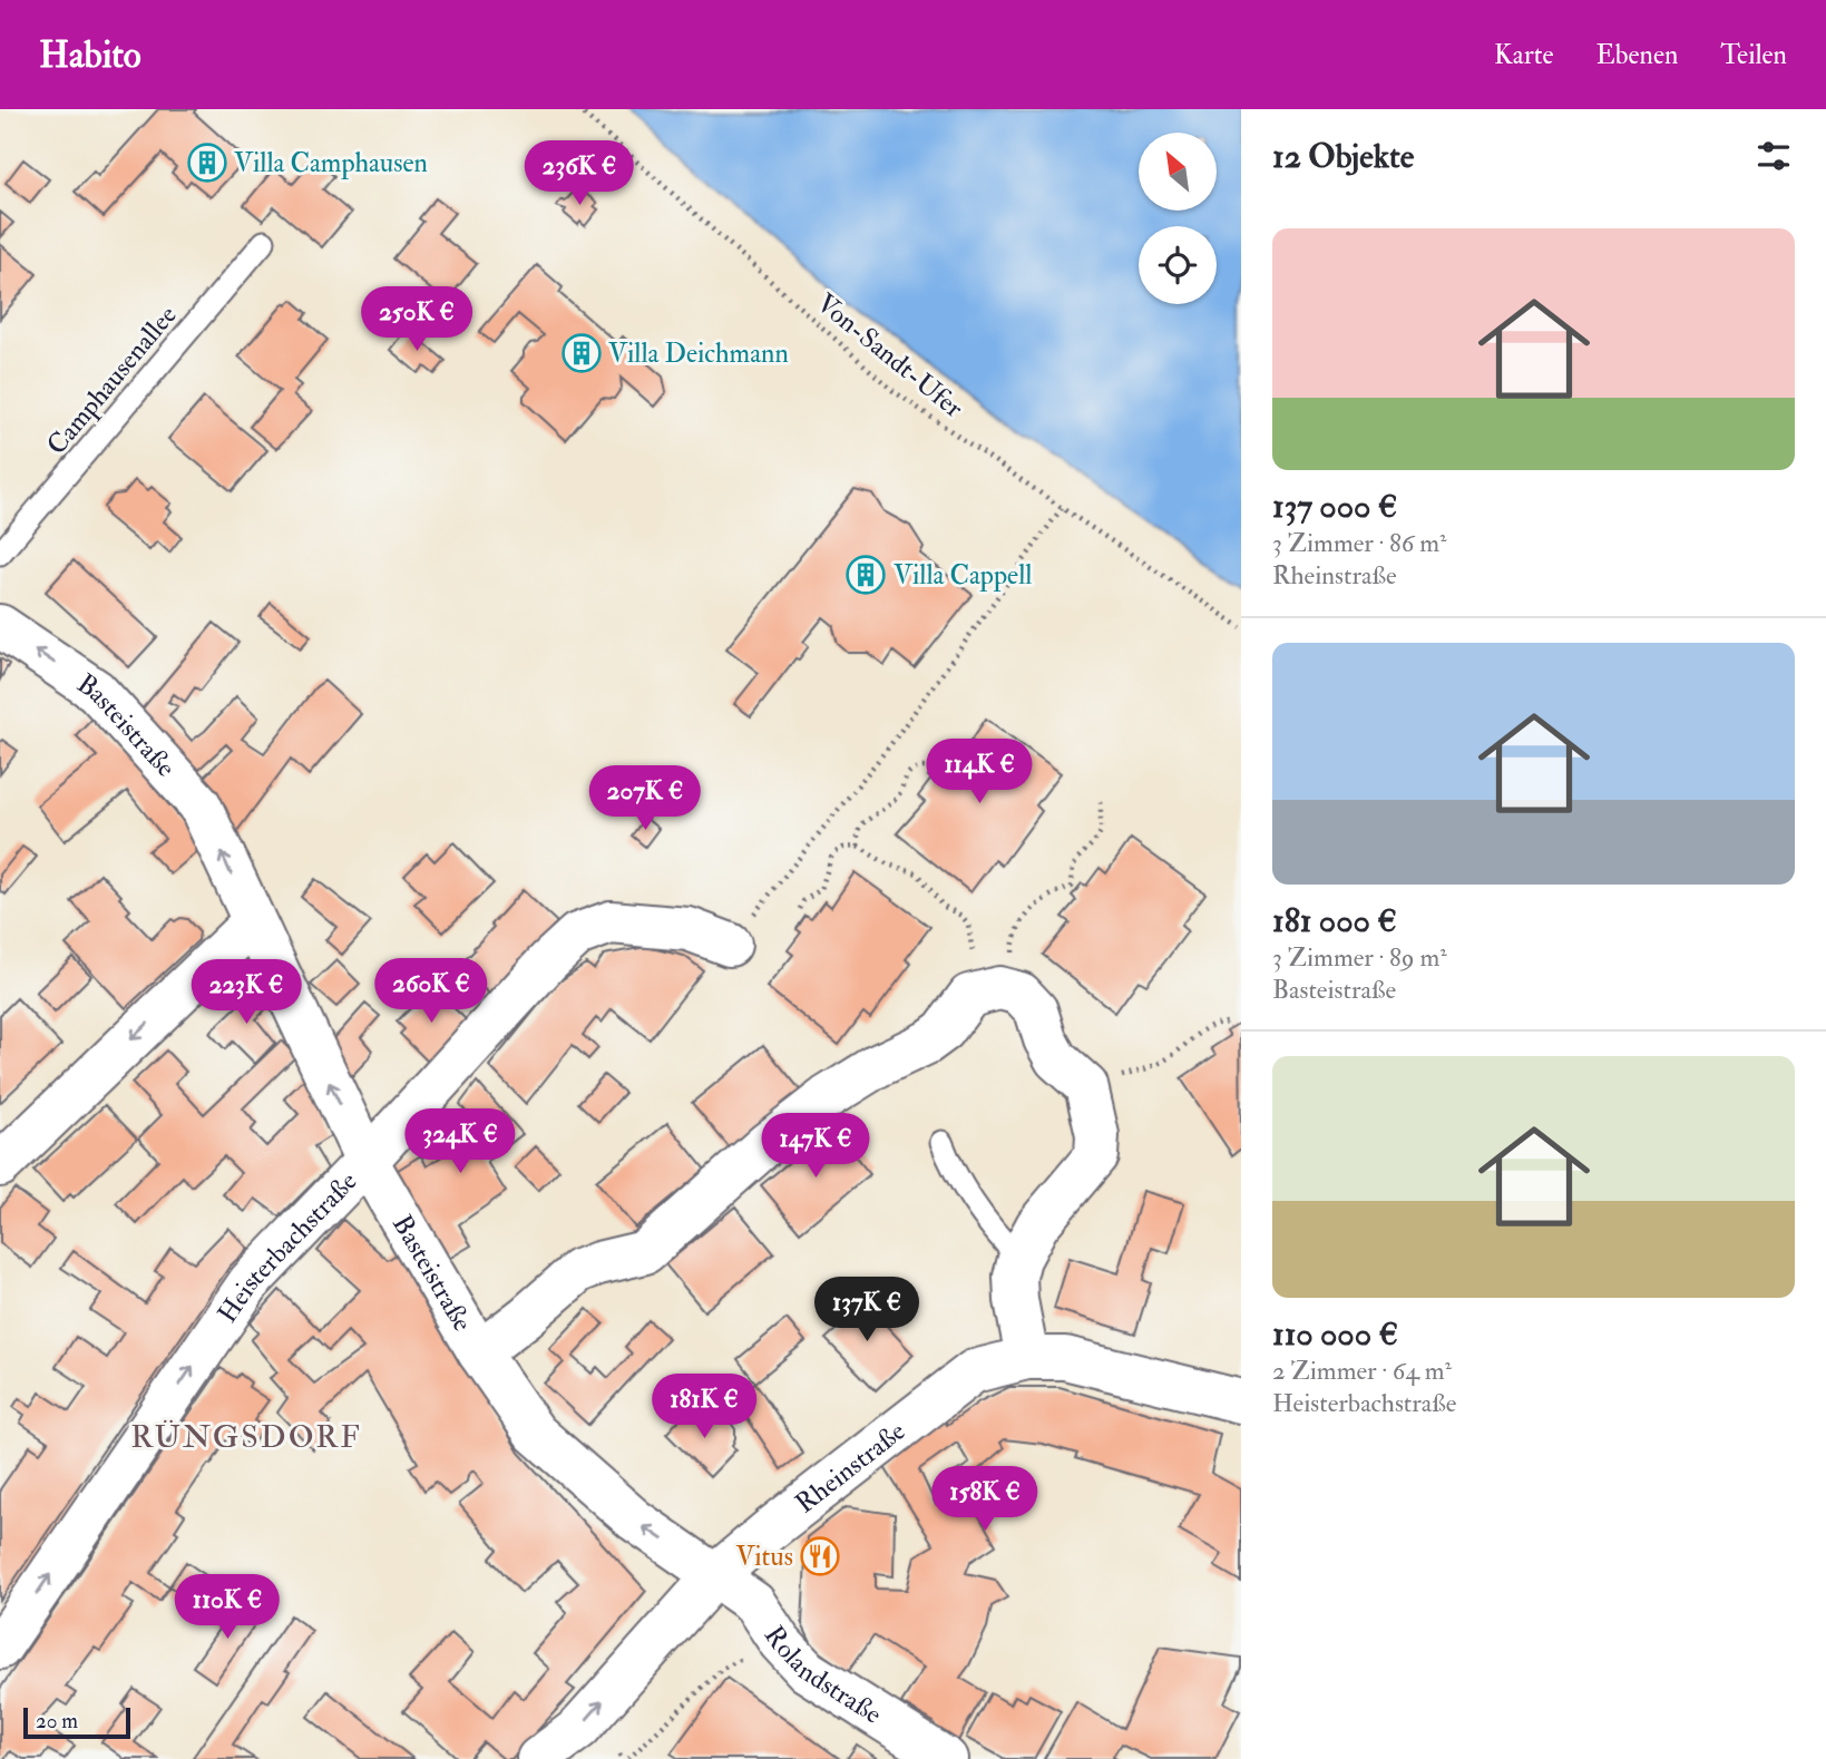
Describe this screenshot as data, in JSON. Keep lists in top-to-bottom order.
{
  "streets": {
    "street": [
      "Basteistraße",
      "Heisterbachstraße",
      "Rheinstraße",
      "Rolandstraße"
    ],
    "lane": ["Camphausenallee"],
    "path": ["Von-Sandt-Ufer"]
  },
  "crossings": [
    ["Basteistraße", "Heisterbachstraße"],
    ["Basteistraße", "Rheinstraße"],
    ["Basteistraße", "Rolandstraße"],
    ["Rheinstraße", "Rolandstraße"]
  ],
  "one_way": ["Basteistraße"],
  "districts": ["RÜNGSDORF"],
  "places": {
    "building": ["Villa Camphausen", "Villa Deichmann", "Villa Cappell"],
    "restaurant": ["Vitus"]
  },
  "scale_bar": "20 m",
  "north": "top left",
  "page": {
    "header": "Habito",
    "nav": ["Karte", "Ebenen", "Teilen"],
    "heading": "12 Objekte",
    "price": [
      "236K €",
      "250K €",
      "114K €",
      "207K €",
      "260K €",
      "223K €",
      "324K €",
      "147K €",
      "137K €",
      "181K €",
      "158K €",
      "110K €"
    ],
    "list": [
      {
        "name": "137 000 €",
        "note": "3 Zimmer · 86 m² · Rheinstraße"
      },
      {
        "name": "181 000 €",
        "note": "3 Zimmer · 89 m² · Basteistraße"
      },
      {
        "name": "110 000 €",
        "note": "2 Zimmer · 64 m² · Heisterbachstraße"
      }
    ],
    "scale": "20 m"
  }
}
